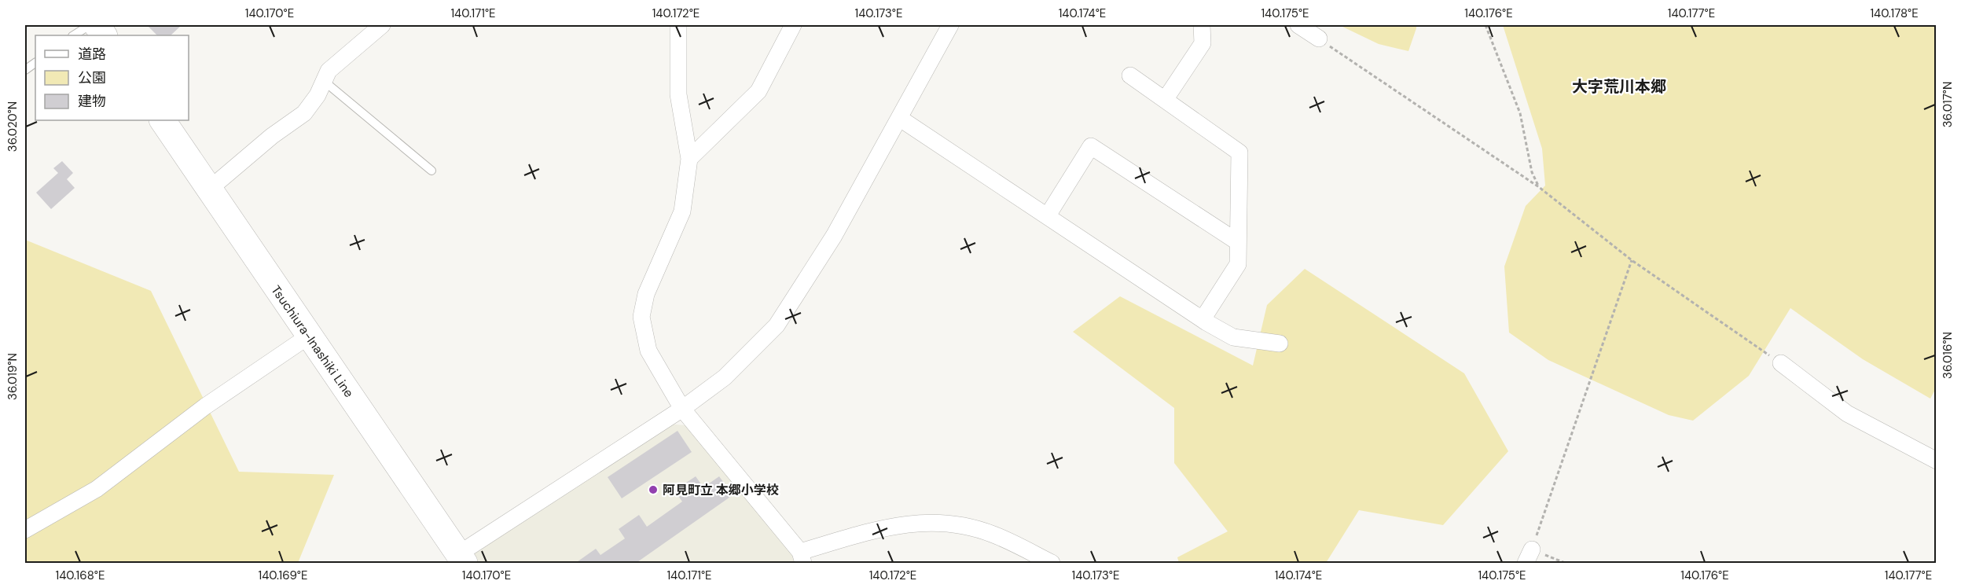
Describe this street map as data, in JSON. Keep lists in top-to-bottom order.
{
  "streets": {
    "main road": ["Tsuchiura-Inashiki Line"]
  },
  "districts": ["大字荒川本郷"],
  "places": ["阿見町立 本郷小学校"],
  "legend": ["道路", "公園", "建物"],
  "coordinates": [
    "140.170°E",
    "140.171°E",
    "140.172°E",
    "140.173°E",
    "140.174°E",
    "140.175°E",
    "140.176°E",
    "140.177°E",
    "140.178°E",
    "36.017°N",
    "36.020°N",
    "36.016°N",
    "36.019°N",
    "140.168°E",
    "140.169°E"
  ]
}
